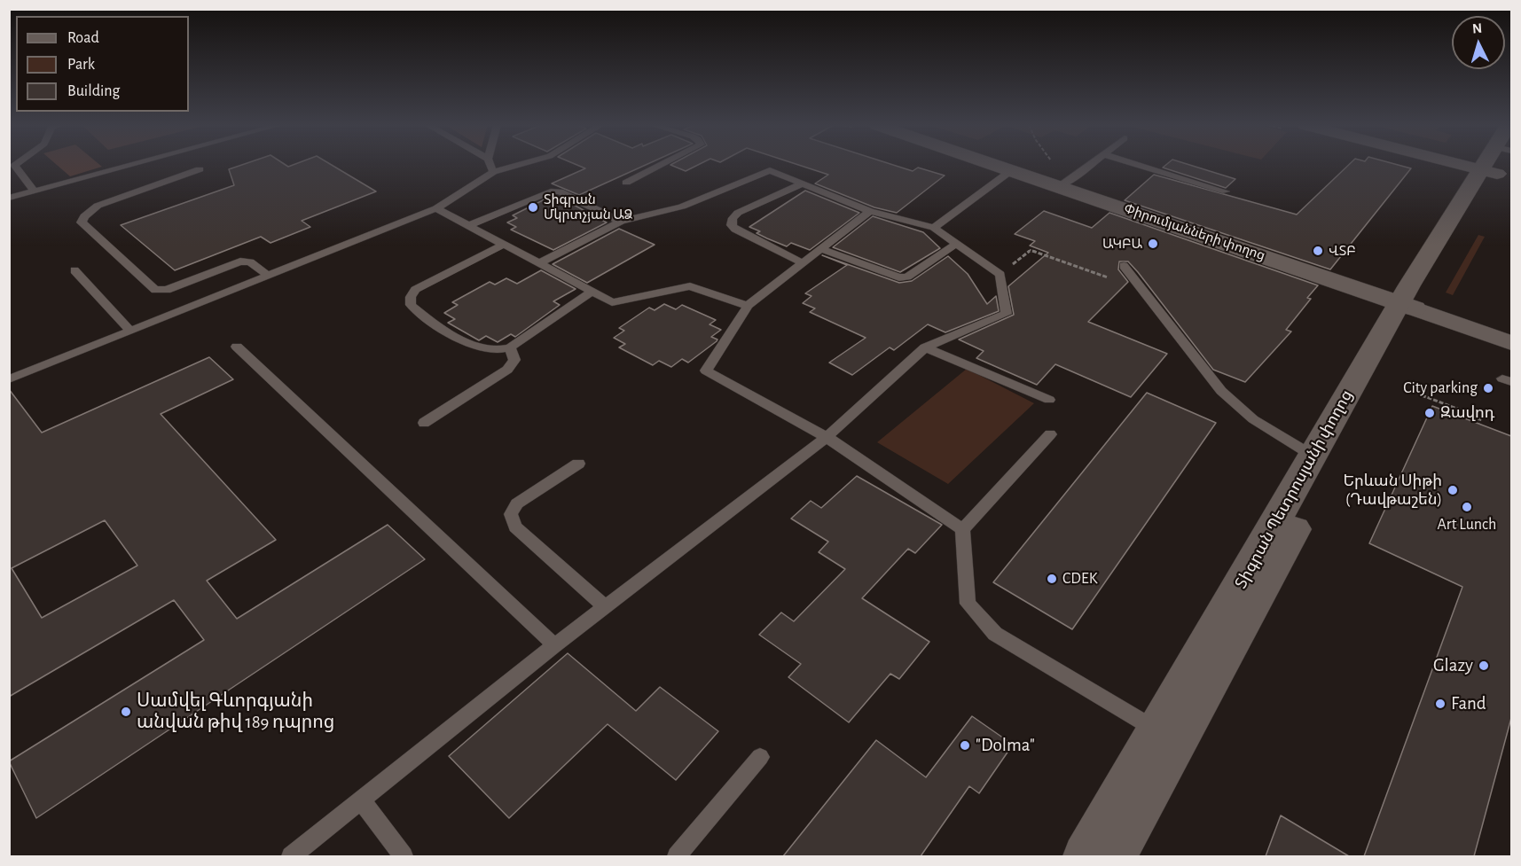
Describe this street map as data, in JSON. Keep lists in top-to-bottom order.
{
  "streets": {
    "main road": ["Փիրումյանների փողոց", "Տիգրան Պետրոսյանի փողոց"]
  },
  "crossings": [
    ["Փիրումյանների փողոց", "Տիգրան Պետրոսյանի փողոց"]
  ],
  "places": [
    "Տիգրան Մկրտչյան ԱՁ",
    "ԱԿԲԱ",
    "ՎՏԲ",
    "City parking",
    "Զավոդ",
    "Երևան Սիթի (Դավթաշեն)",
    "Art Lunch",
    "CDEK",
    "Glazy",
    "Fand",
    "Սամվել Գևորգյանի անվան թիվ 189 դպրոց",
    "\"Dolma\""
  ],
  "legend": ["Road", "Park", "Building"],
  "north": "top"
}
